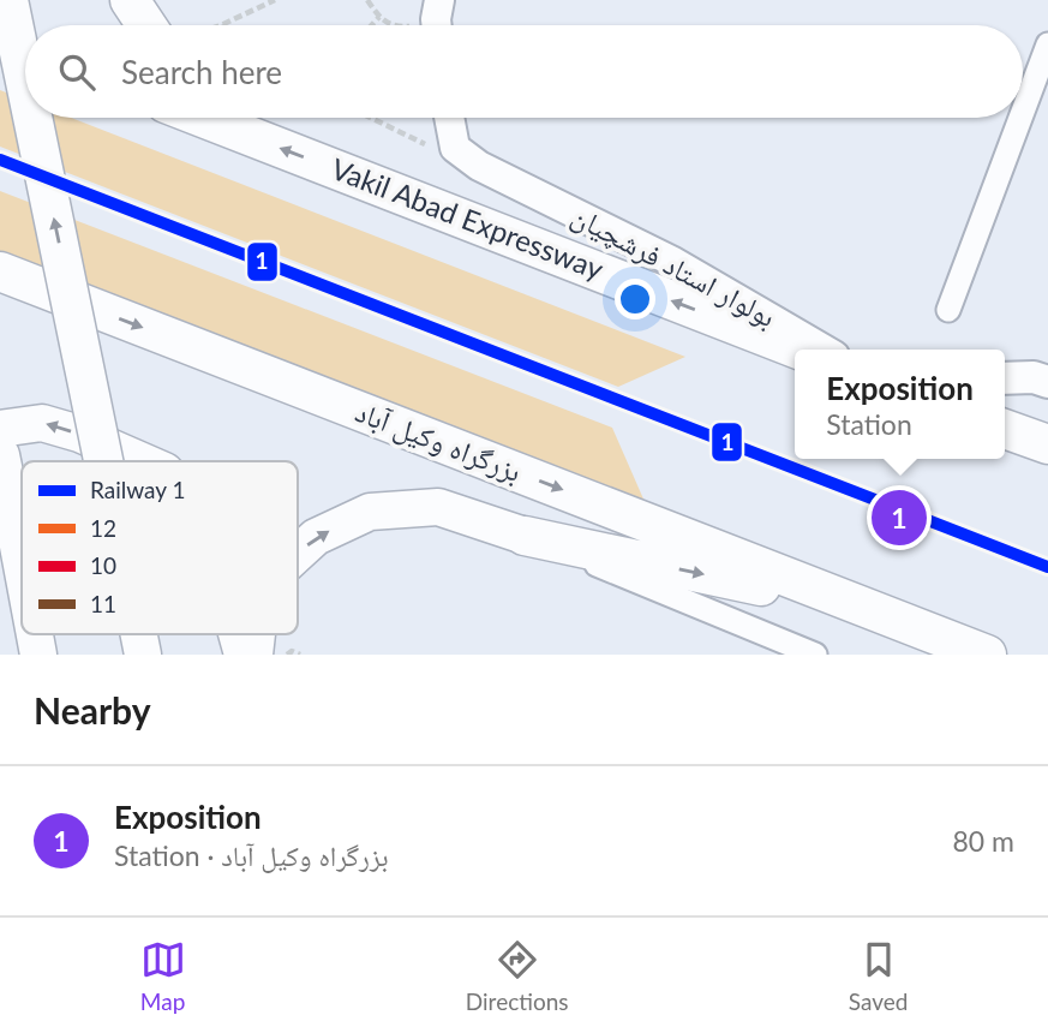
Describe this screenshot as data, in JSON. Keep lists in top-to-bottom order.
{
  "streets": {
    "highway": ["Vakil Abad Expressway", "بزرگراه وکیل آباد"],
    "street": ["بولوار استاد فرشچیان"]
  },
  "lines": ["rail line 1"],
  "legend": [
    "Railway 1",
    "12",
    "10",
    "11"
  ],
  "page": {
    "search": "Search here",
    "popup": ["Exposition", "Station"],
    "pins": "1",
    "heading": "Nearby",
    "list": [
      {
        "mark": "1",
        "name": "Exposition",
        "note": "Station · بزرگراه وکیل آباد",
        "value": "80 m"
      }
    ],
    "nav": ["Map", "Directions", "Saved"]
  }
}
